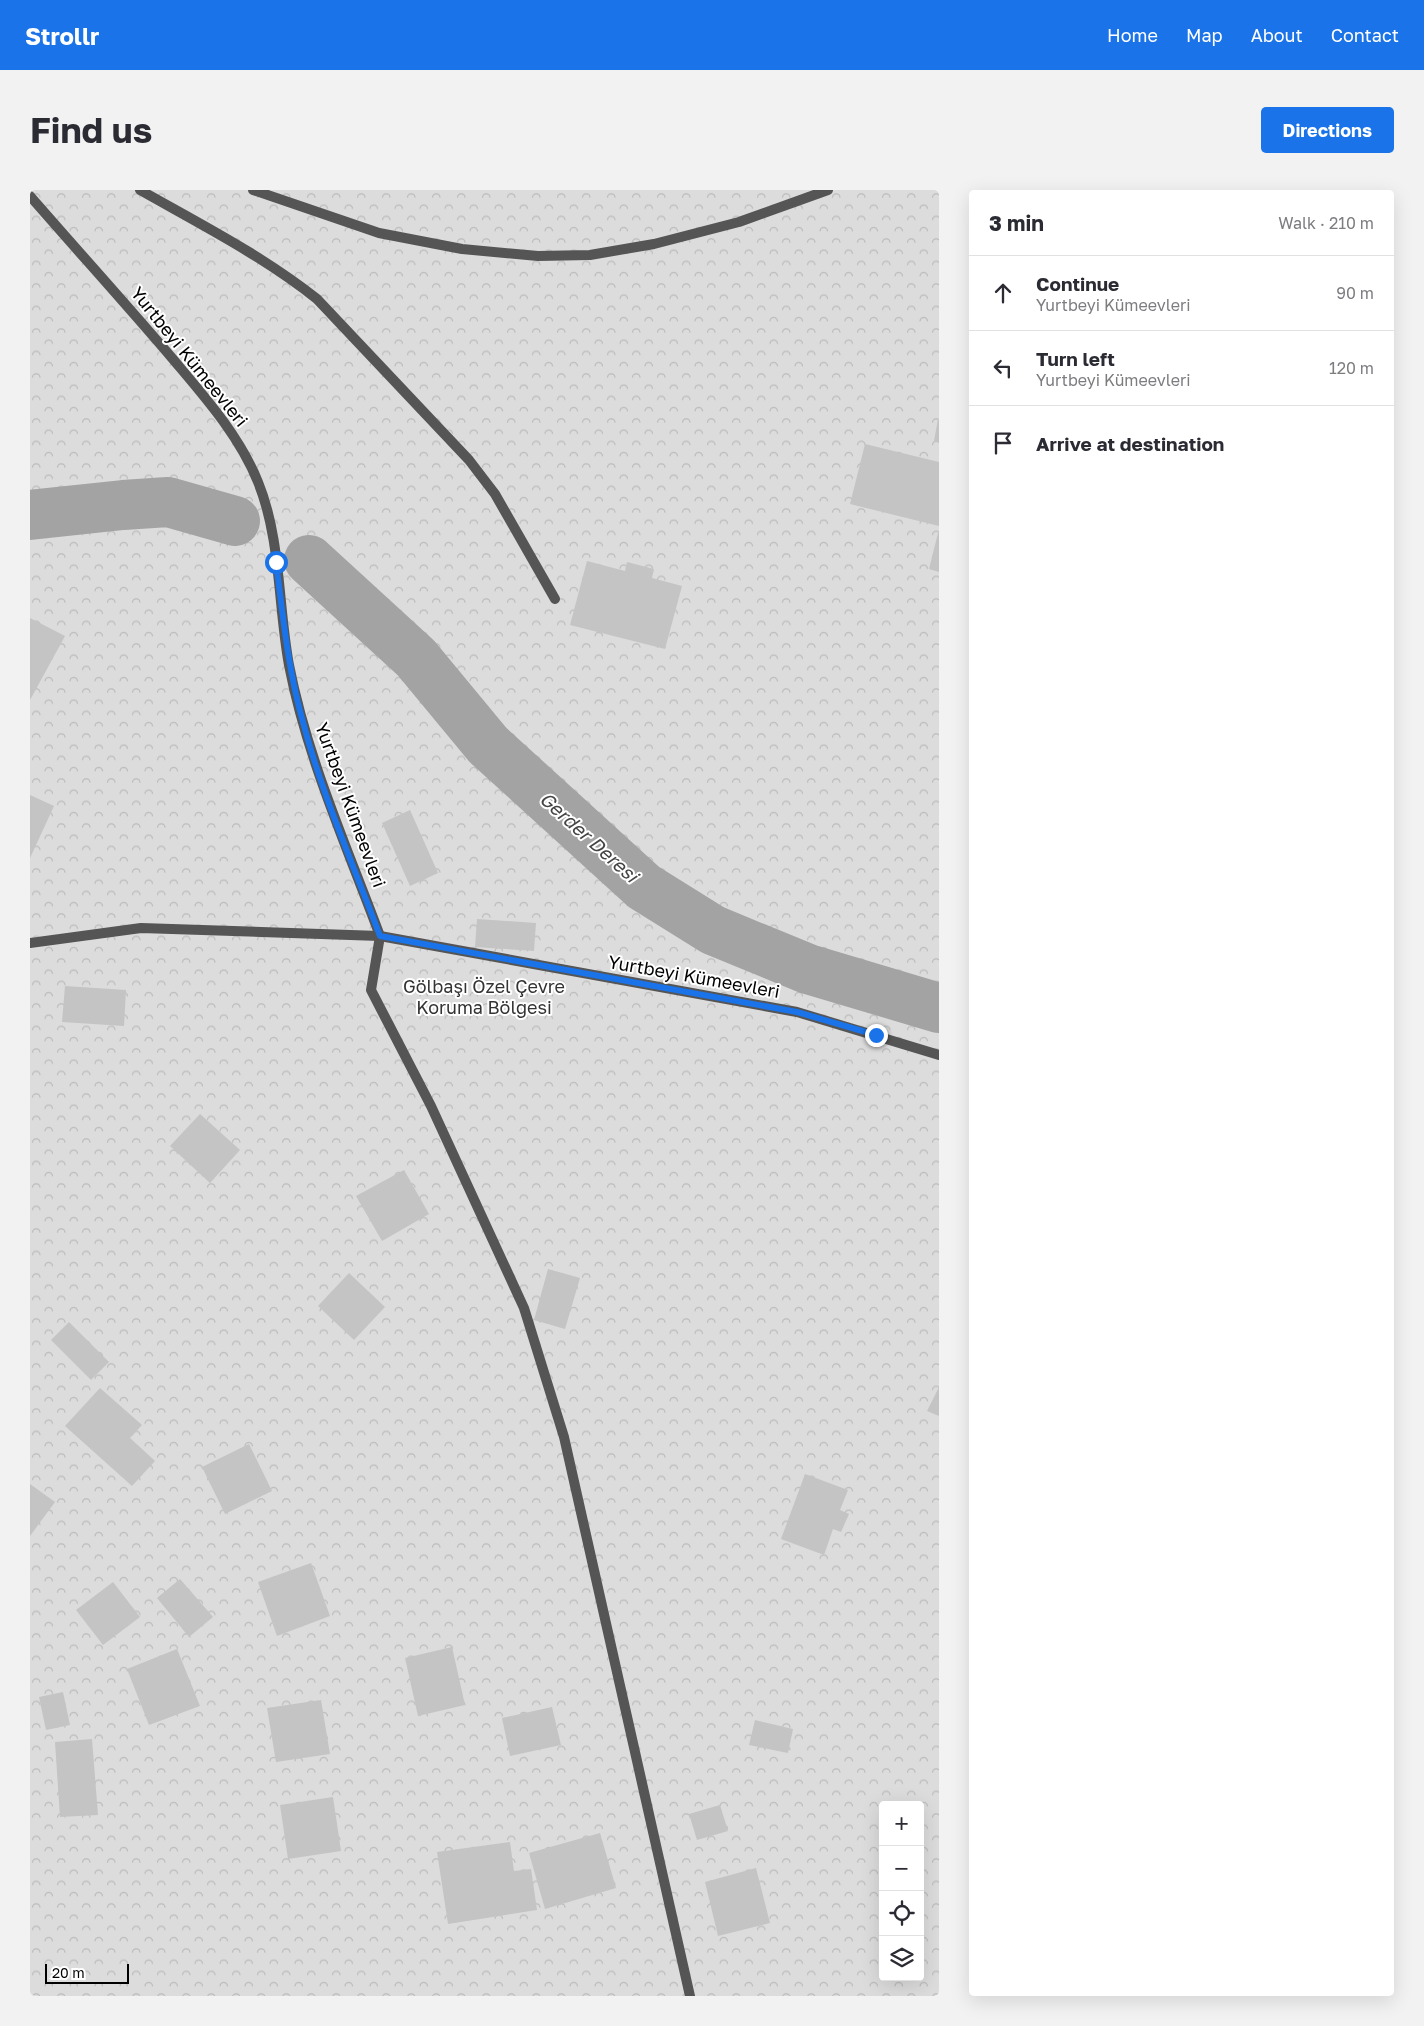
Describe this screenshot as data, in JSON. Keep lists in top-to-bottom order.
{
  "streets": {
    "street": ["Yurtbeyi Kümeevleri"]
  },
  "water": ["Gerder Deresi"],
  "parks": ["Gölbaşı Özel Çevre Koruma Bölgesi"],
  "scale_bar": "20 m",
  "page": {
    "header": "Strollr",
    "nav": [
      "Home",
      "Map",
      "About",
      "Contact"
    ],
    "buttons": "Directions",
    "title": "Find us",
    "heading": ["3 min", "Walk · 210 m"],
    "list": [
      ["Continue", "Yurtbeyi Kümeevleri", "90 m"],
      ["Turn left", "Yurtbeyi Kümeevleri", "120 m"],
      "Arrive at destination"
    ],
    "map_buttons": ["+", "−"],
    "scale": "20 m"
  }
}
